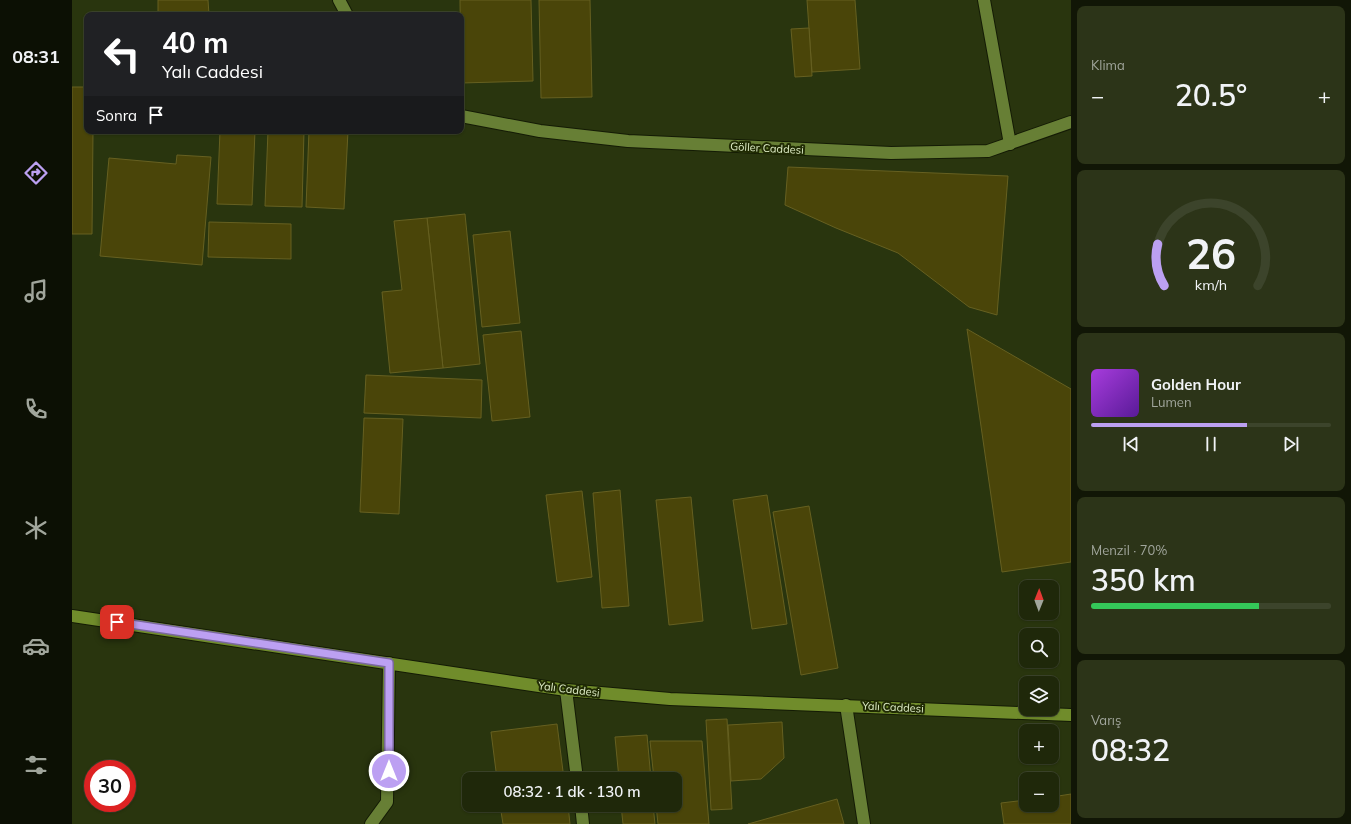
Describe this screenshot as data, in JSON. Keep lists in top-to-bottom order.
{
  "streets": {
    "street": ["Göller Caddesi", "Yalı Caddesi"]
  },
  "north": "top",
  "page": {
    "tabs": "08:31",
    "tile": [
      "Klima",
      ["Menzil · 70%", "350 km"],
      ["Varış", "08:32"]
    ],
    "turn": ["40 m", "Yalı Caddesi"],
    "heat": ["−", "20.5°", "+"],
    "then": "Sonra",
    "song": ["Golden Hour", "Lumen"],
    "map_buttons": ["+", "−"],
    "limit": "30",
    "trip": "08:32 · 1 dk · 130 m",
    "gauge": ["26", "km/h"]
  }
}
